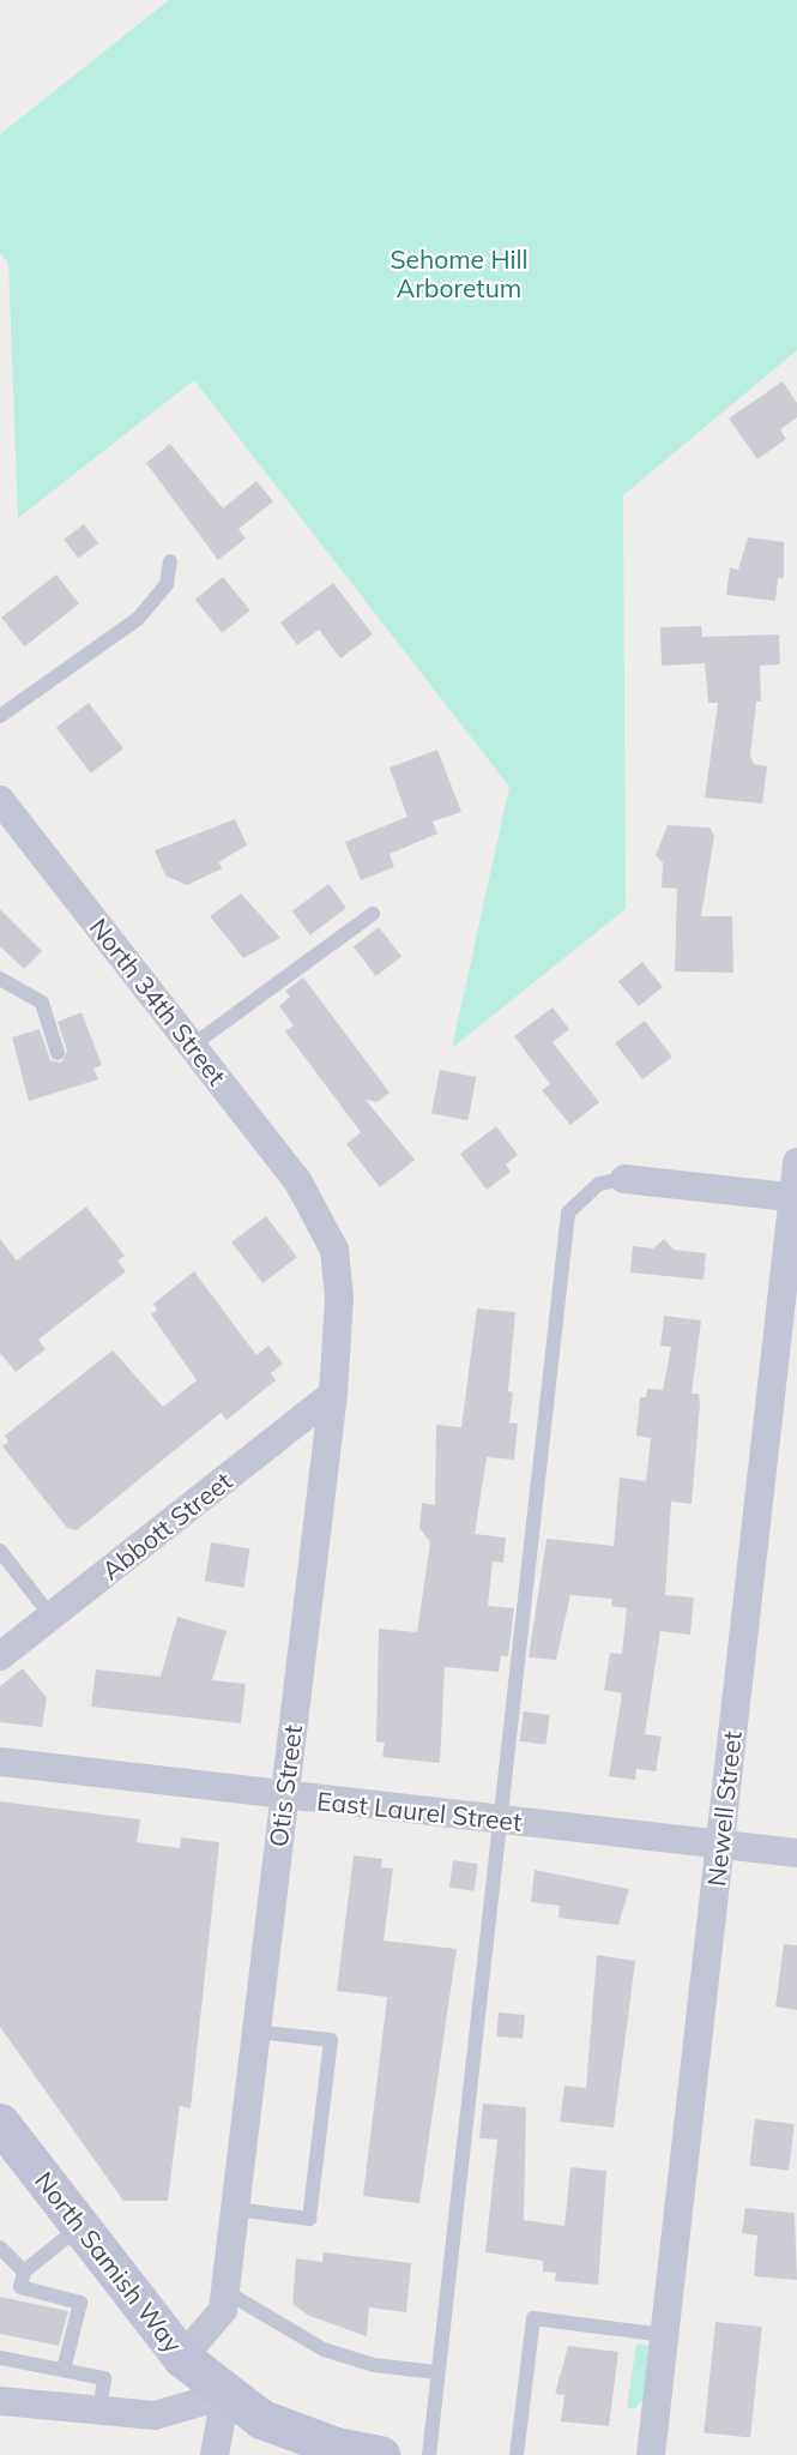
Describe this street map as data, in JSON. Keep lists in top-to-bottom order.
{
  "streets": {
    "main road": ["North Samish Way"],
    "street": [
      "North 34th Street",
      "Abbott Street",
      "Otis Street",
      "Newell Street",
      "East Laurel Street"
    ]
  },
  "crossings": [
    ["North 34th Street", "Otis Street"],
    ["Abbott Street", "Otis Street"],
    ["Otis Street", "East Laurel Street"],
    ["Otis Street", "North Samish Way"],
    ["Newell Street", "East Laurel Street"]
  ],
  "parks": ["Sehome Hill Arboretum"]
}
